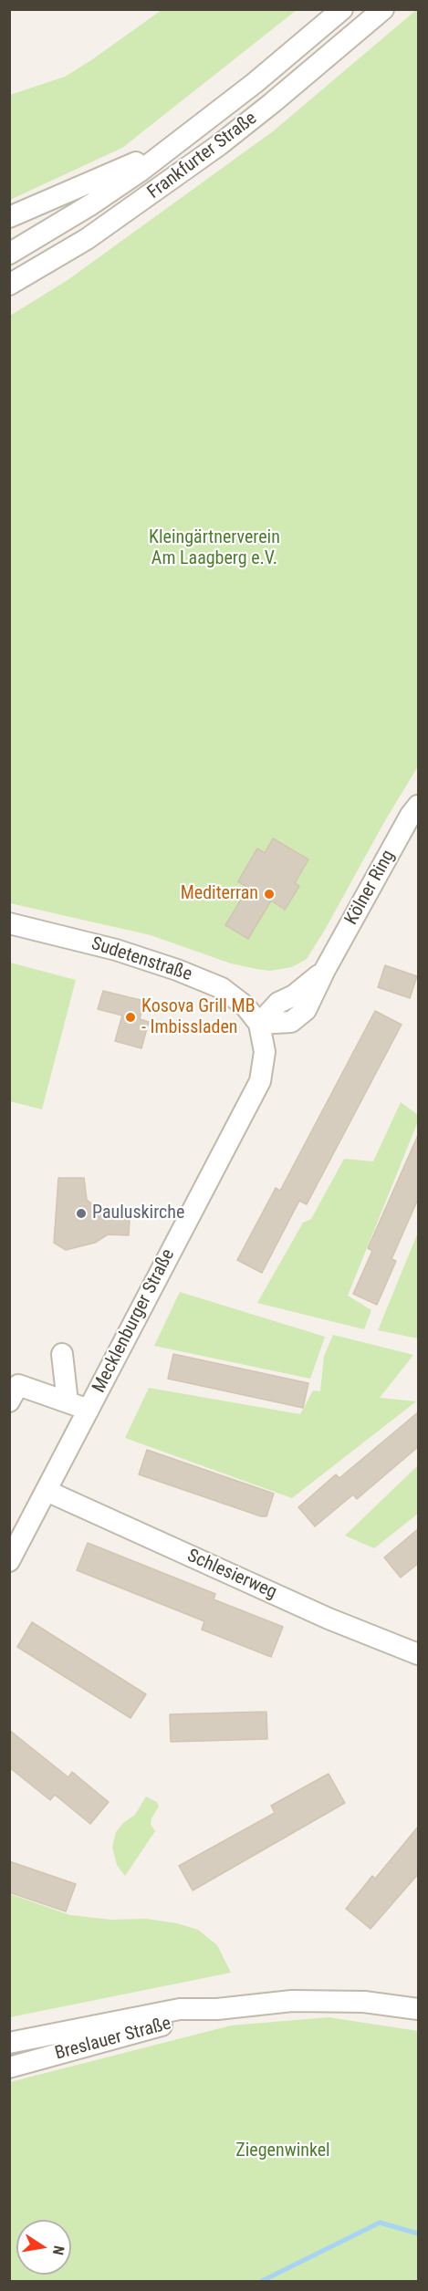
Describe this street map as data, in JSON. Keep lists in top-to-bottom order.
{
  "streets": {
    "street": [
      "Frankfurter Straße",
      "Kölner Ring",
      "Sudetenstraße",
      "Mecklenburger Straße",
      "Schlesierweg",
      "Breslauer Straße"
    ]
  },
  "crossings": [
    ["Kölner Ring", "Sudetenstraße"],
    ["Kölner Ring", "Mecklenburger Straße"],
    ["Sudetenstraße", "Mecklenburger Straße"],
    ["Mecklenburger Straße", "Schlesierweg"]
  ],
  "parks": ["Kleingärtnerverein Am Laagberg e.V.", "Ziegenwinkel"],
  "places": ["Mediterran", "Kosova Grill MB - Imbissladen", "Pauluskirche"],
  "north": "right"
}
